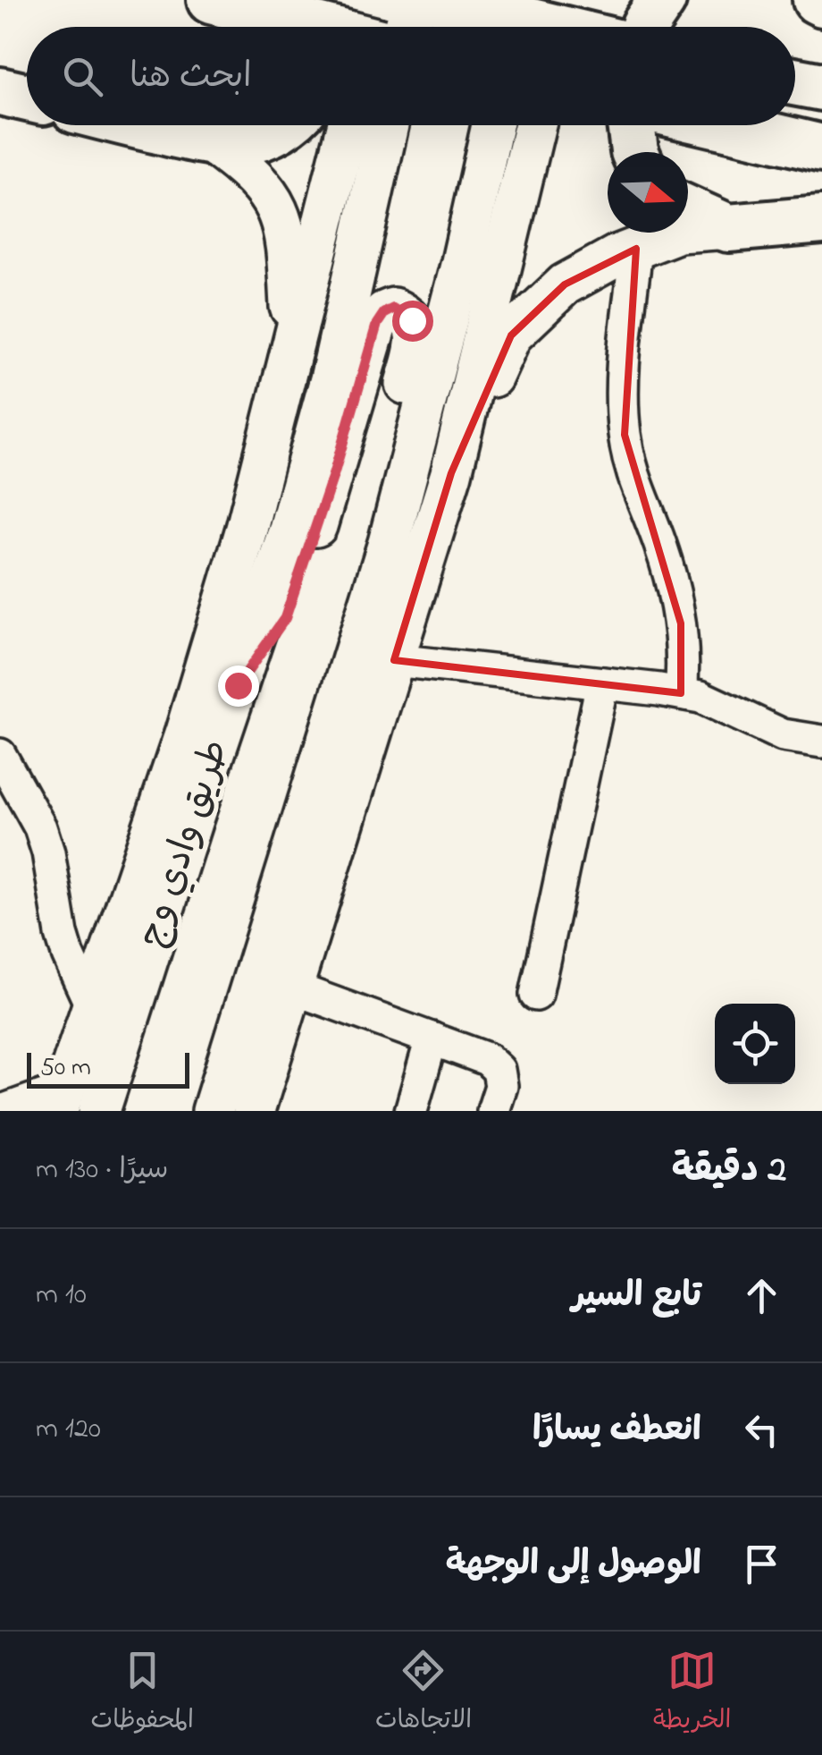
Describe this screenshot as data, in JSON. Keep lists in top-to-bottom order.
{
  "streets": {
    "main road": ["طريق وادي وج"]
  },
  "scale_bar": "50 m",
  "north": "right",
  "page": {
    "search": "ابحث هنا",
    "scale": "50 m",
    "heading": ["2 دقيقة", "سيرًا · 130 m"],
    "list": [
      ["تابع السير", "10 m"],
      ["انعطف يسارًا", "120 m"],
      "الوصول إلى الوجهة"
    ],
    "nav": ["الخريطة", "الاتجاهات", "المحفوظات"]
  }
}
